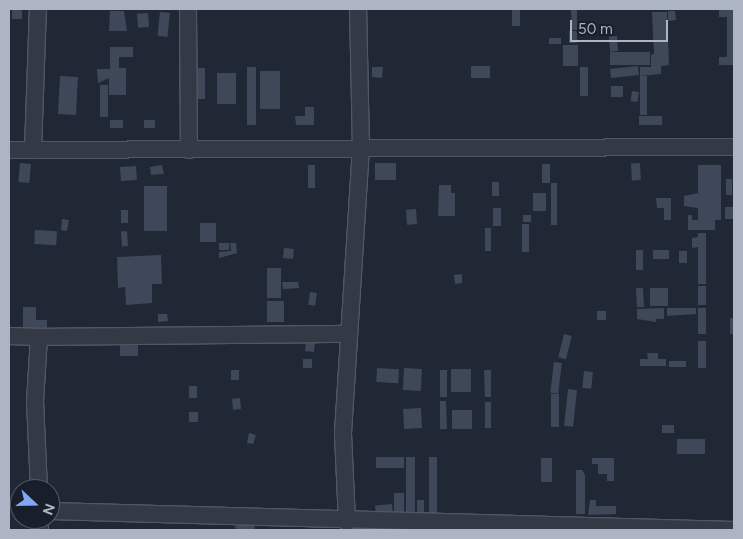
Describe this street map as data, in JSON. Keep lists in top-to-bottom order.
{
  "scale_bar": "50 m",
  "north": "right"
}
